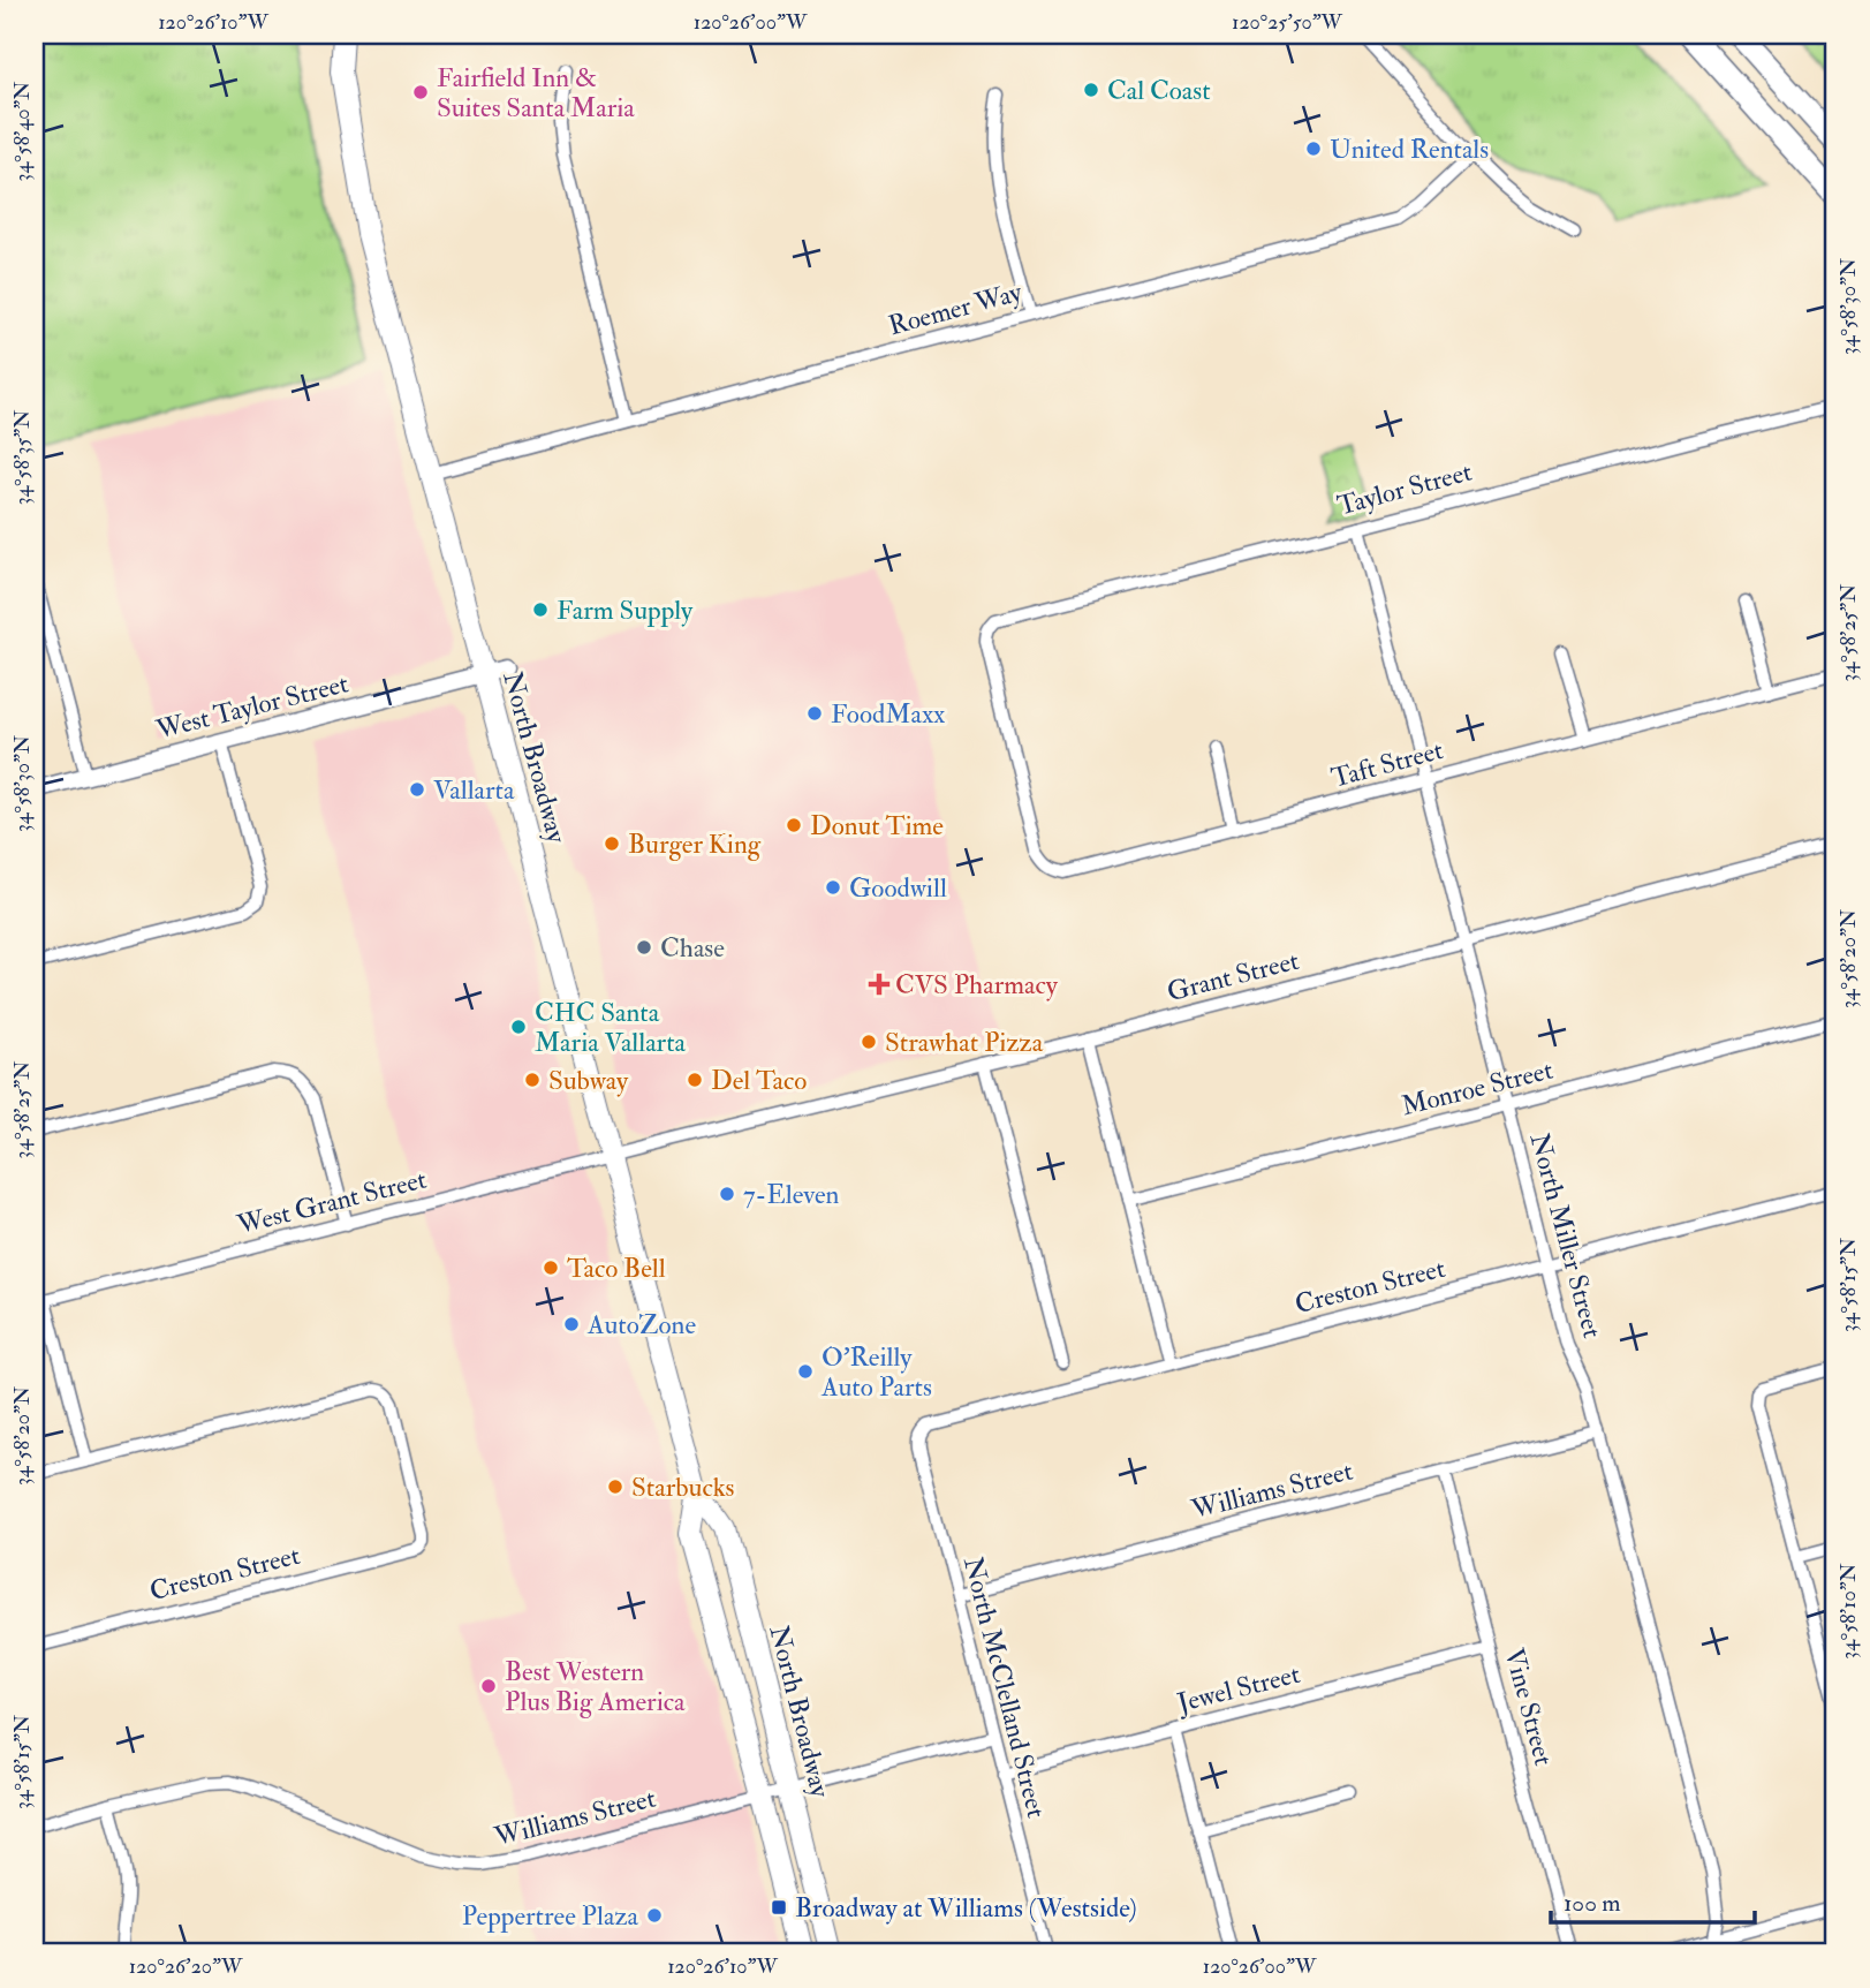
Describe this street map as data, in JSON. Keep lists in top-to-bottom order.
{
  "streets": {
    "main road": ["North Broadway"],
    "street": [
      "Roemer Way",
      "Taylor Street",
      "West Taylor Street",
      "Taft Street",
      "Grant Street",
      "Monroe Street",
      "West Grant Street",
      "North Miller Street",
      "Creston Street",
      "Williams Street",
      "North McClelland Street",
      "Jewel Street",
      "Vine Street"
    ]
  },
  "crossings": [
    ["Roemer Way", "North Broadway"],
    ["Taylor Street", "Taft Street"],
    ["Taylor Street", "North Miller Street"],
    ["West Taylor Street", "North Broadway"],
    ["North Broadway", "West Grant Street"],
    ["North Broadway", "Williams Street"],
    ["Taft Street", "North Miller Street"],
    ["Grant Street", "West Grant Street"],
    ["Grant Street", "North Miller Street"],
    ["Monroe Street", "North Miller Street"],
    ["North Miller Street", "Creston Street"],
    ["North Miller Street", "Williams Street"],
    ["Creston Street", "North McClelland Street"],
    ["Williams Street", "North McClelland Street"],
    ["Williams Street", "Vine Street"],
    ["North McClelland Street", "Jewel Street"],
    ["Jewel Street", "Vine Street"]
  ],
  "places": {
    "other": [
      "Cal Coast",
      "Fairfield Inn & Suites Santa Maria",
      "United Rentals",
      "Farm Supply",
      "FoodMaxx",
      "Vallarta",
      "Donut Time",
      "Burger King",
      "Goodwill",
      "Chase",
      "CHC Santa Maria Vallarta",
      "Strawhat Pizza",
      "Subway",
      "Del Taco",
      "7-Eleven",
      "Taco Bell",
      "AutoZone",
      "O'Reilly Auto Parts",
      "Starbucks",
      "Best Western Plus Big America",
      "Peppertree Plaza"
    ],
    "health": ["CVS Pharmacy"],
    "transit": ["Broadway at Williams (Westside)"]
  },
  "scale_bar": "100 m",
  "coordinates": [
    "120°26'10\"W",
    "120°26'00\"W",
    "120°25'50\"W",
    "34°58'40\"N",
    "34°58'30\"N",
    "34°58'35\"N",
    "34°58'25\"N",
    "34°58'20\"N",
    "34°58'15\"N",
    "34°58'10\"N",
    "120°26'20\"W"
  ]
}
